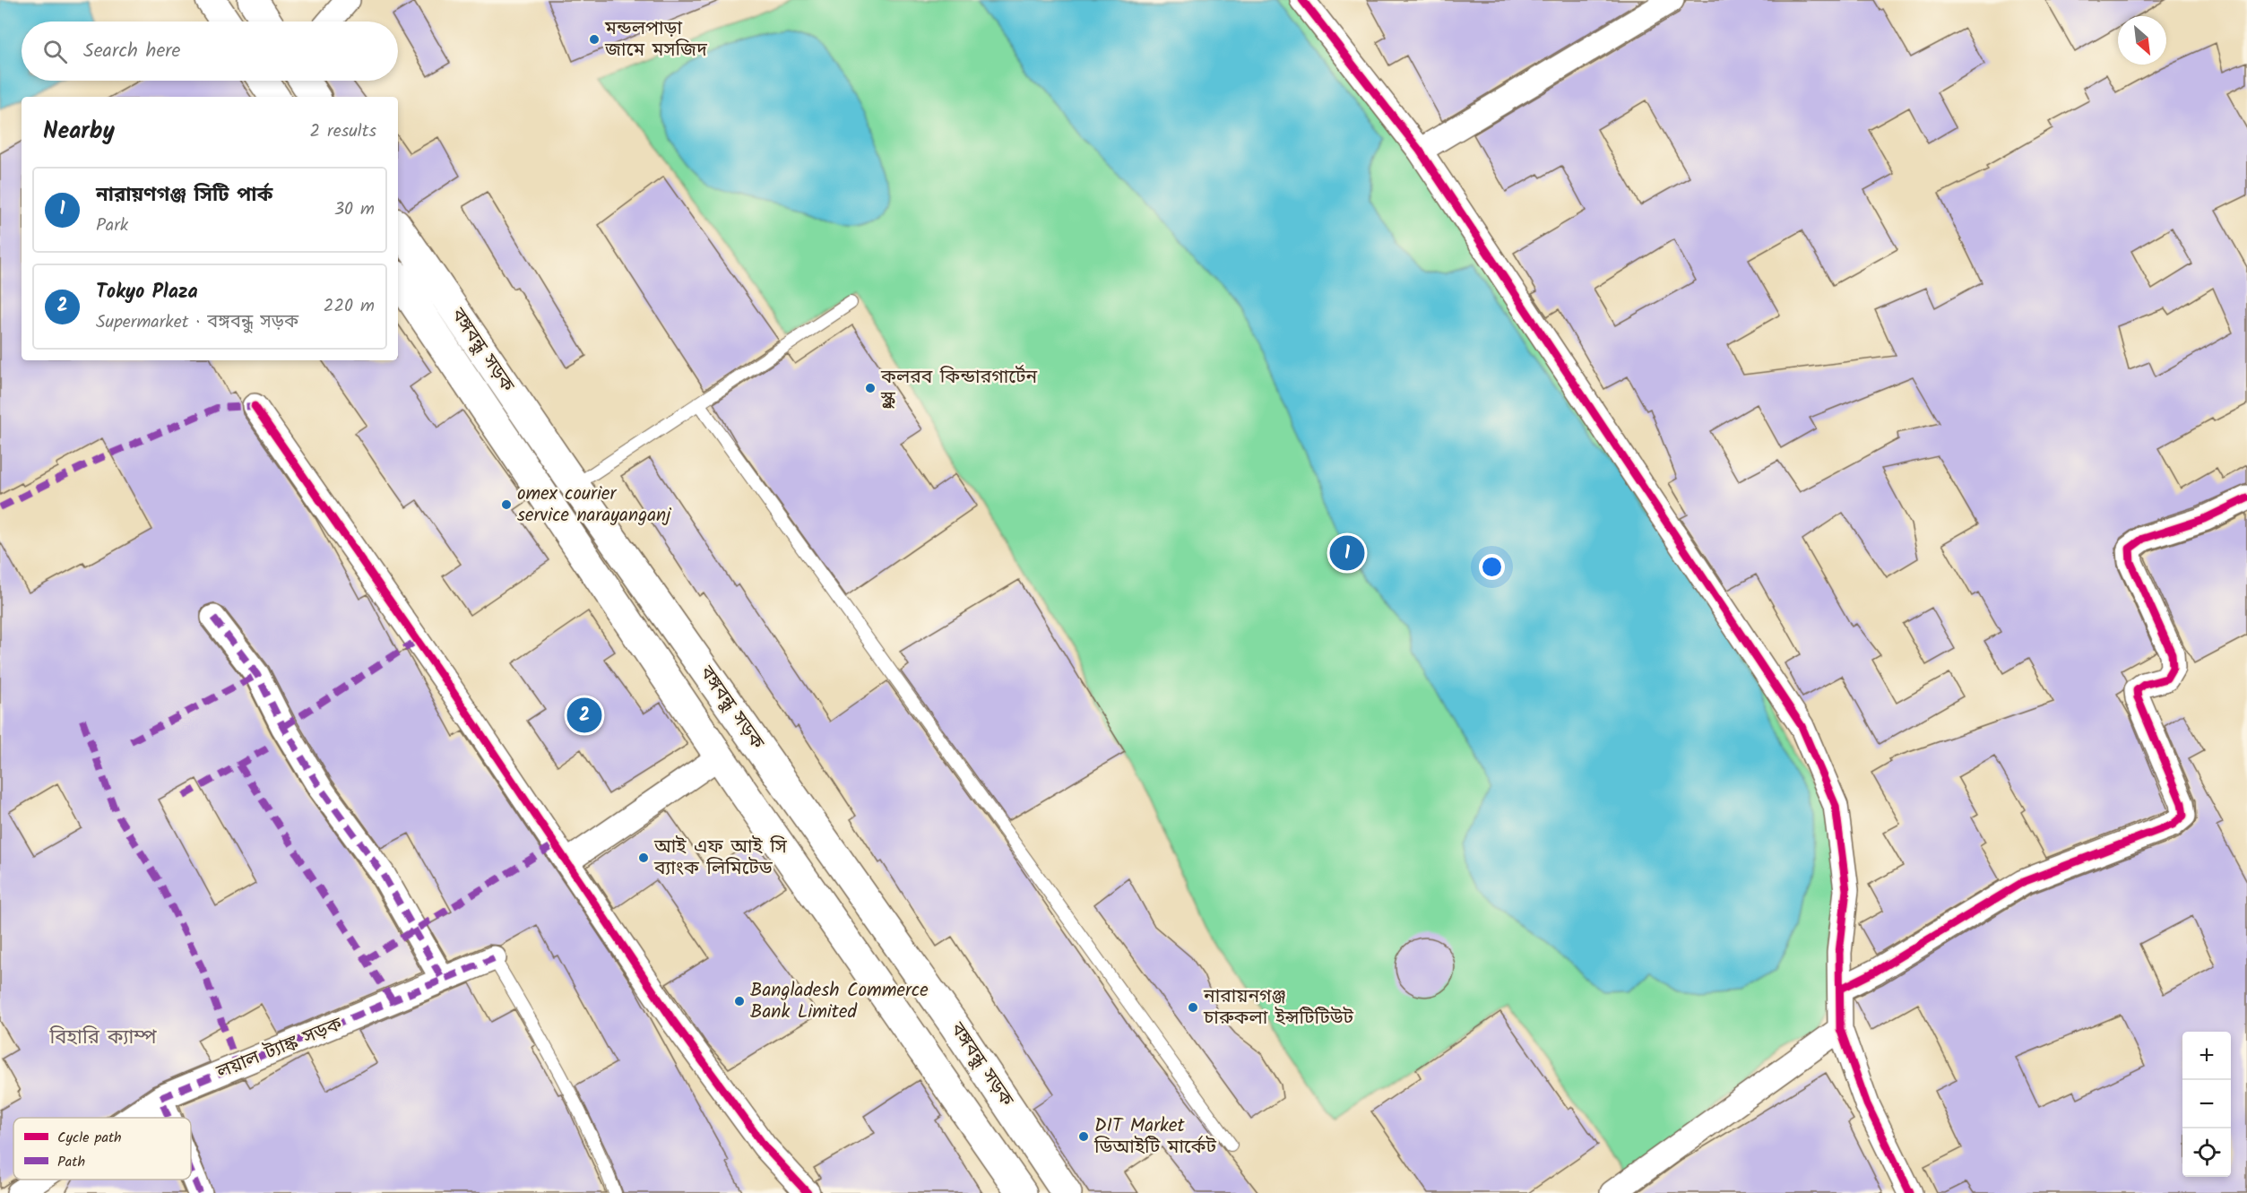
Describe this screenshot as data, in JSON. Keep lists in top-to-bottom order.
{
  "streets": {
    "main road": ["বঙ্গবন্ধু সড়ক"],
    "street": ["লয়াল ট্যাঙ্ক সড়ক"]
  },
  "districts": ["বিহারি ক্যাম্প"],
  "places": [
    "মন্ডলপাড়া জামে মসজিদ",
    "কলরব কিন্ডারগার্টেন স্কুল",
    "omex courier service narayanganj",
    "আই এফ আই সি ব্যাংক লিমিটেড",
    "Bangladesh Commerce Bank Limited",
    "নারায়নগঞ্জ চারুকলা ইন্সটিটিউট",
    "DIT Market ডিআইটি মার্কেট"
  ],
  "legend": ["Cycle path", "Path"],
  "north": "bottom right",
  "page": {
    "search": "Search here",
    "heading": ["Nearby", "2 results"],
    "list": [
      {
        "mark": "1",
        "name": "নারায়ণগঞ্জ সিটি পার্ক",
        "note": "Park",
        "value": "30 m"
      },
      {
        "mark": "2",
        "name": "Tokyo Plaza",
        "note": "Supermarket · বঙ্গবন্ধু সড়ক",
        "value": "220 m"
      }
    ],
    "pins": ["1", "2"],
    "map_buttons": ["+", "−"]
  }
}
